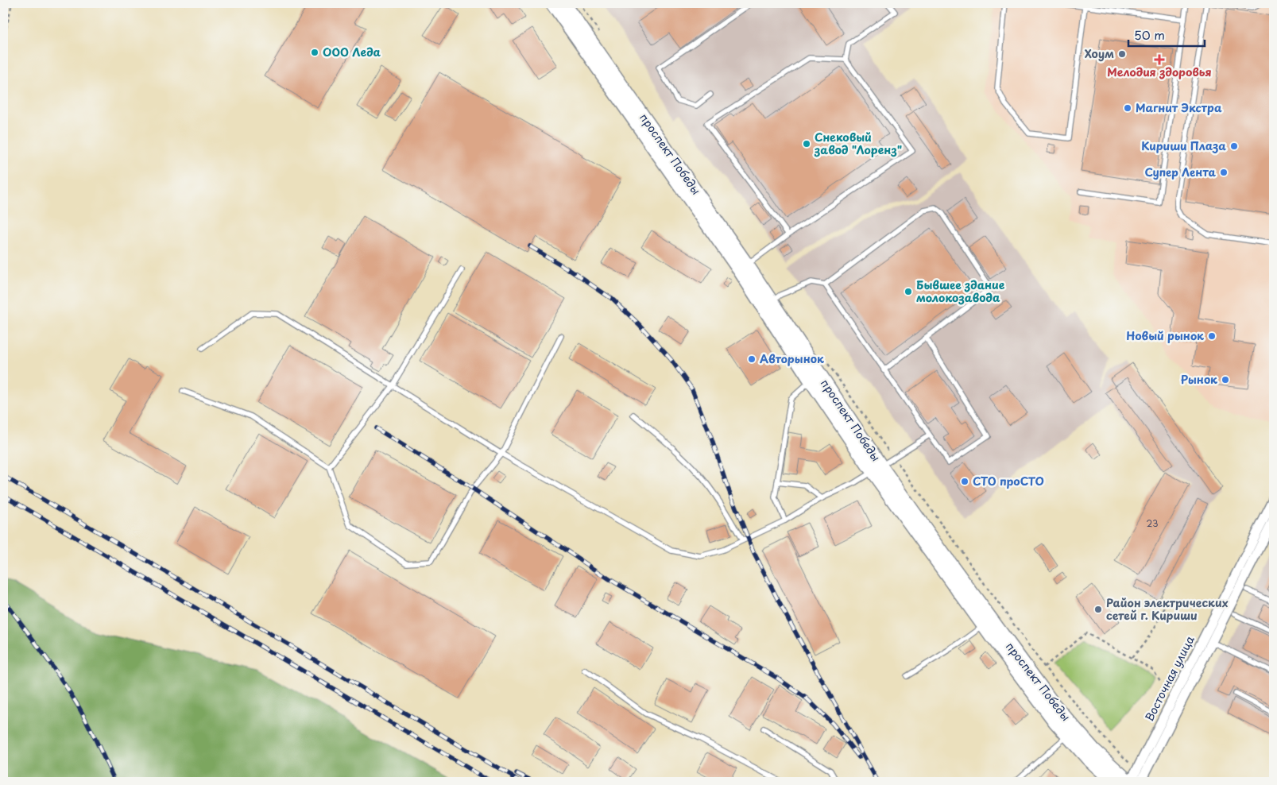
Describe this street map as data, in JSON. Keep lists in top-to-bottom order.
{
  "streets": {
    "main road": ["проспект Победы"],
    "street": ["Восточная улица"]
  },
  "crossings": [
    ["проспект Победы", "Восточная улица"]
  ],
  "places": {
    "other": [
      "ООО Леда",
      "Хоум",
      "Магнит Экстра",
      "Снековый завод \"Лоренз\"",
      "Кириши Плаза",
      "Супер Лента",
      "Бывшее здание молокозавода",
      "Новый рынок",
      "Авторынок",
      "Рынок",
      "СТО проСТО",
      "Район электрических сетей г. Кириши"
    ],
    "health": ["Мелодия здоровья"]
  },
  "house_numbers": ["23"],
  "scale_bar": "50 m"
}
